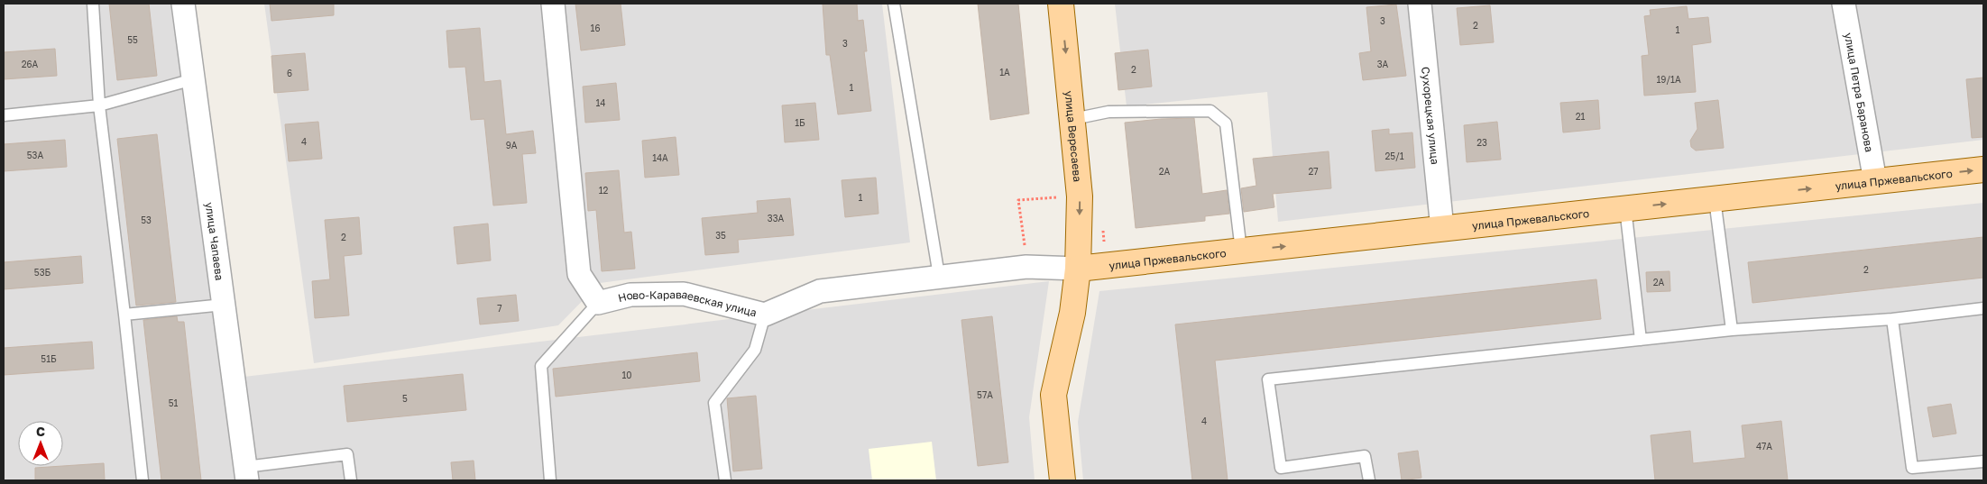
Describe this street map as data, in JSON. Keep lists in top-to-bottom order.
{
  "streets": {
    "main road": ["улица Вересаева", "улица Пржевальского"],
    "street": [
      "улица Петра Баранова",
      "Сухорецкая улица",
      "улица Чапаева",
      "Ново-Караваевская улица"
    ]
  },
  "crossings": [
    ["улица Петра Баранова", "улица Пржевальского"],
    ["Сухорецкая улица", "улица Пржевальского"],
    ["улица Вересаева", "улица Пржевальского"],
    ["улица Вересаева", "Ново-Караваевская улица"],
    ["улица Пржевальского", "Ново-Караваевская улица"]
  ],
  "one_way": ["улица Вересаева", "улица Пржевальского"],
  "house_numbers": [
    "3",
    "2",
    "16",
    "1",
    "55",
    "3",
    "26А",
    "3А",
    "2",
    "1А",
    "6",
    "19/1А",
    "1",
    "14",
    "21",
    "1Б",
    "4",
    "23",
    "9А",
    "53А",
    "25/1",
    "14А",
    "2А",
    "27",
    "12",
    "1",
    "33А",
    "53",
    "35",
    "2",
    "2",
    "53Б",
    "2А",
    "7",
    "51Б",
    "10",
    "57А",
    "5",
    "51",
    "4",
    "47А"
  ],
  "north": "top"
}
